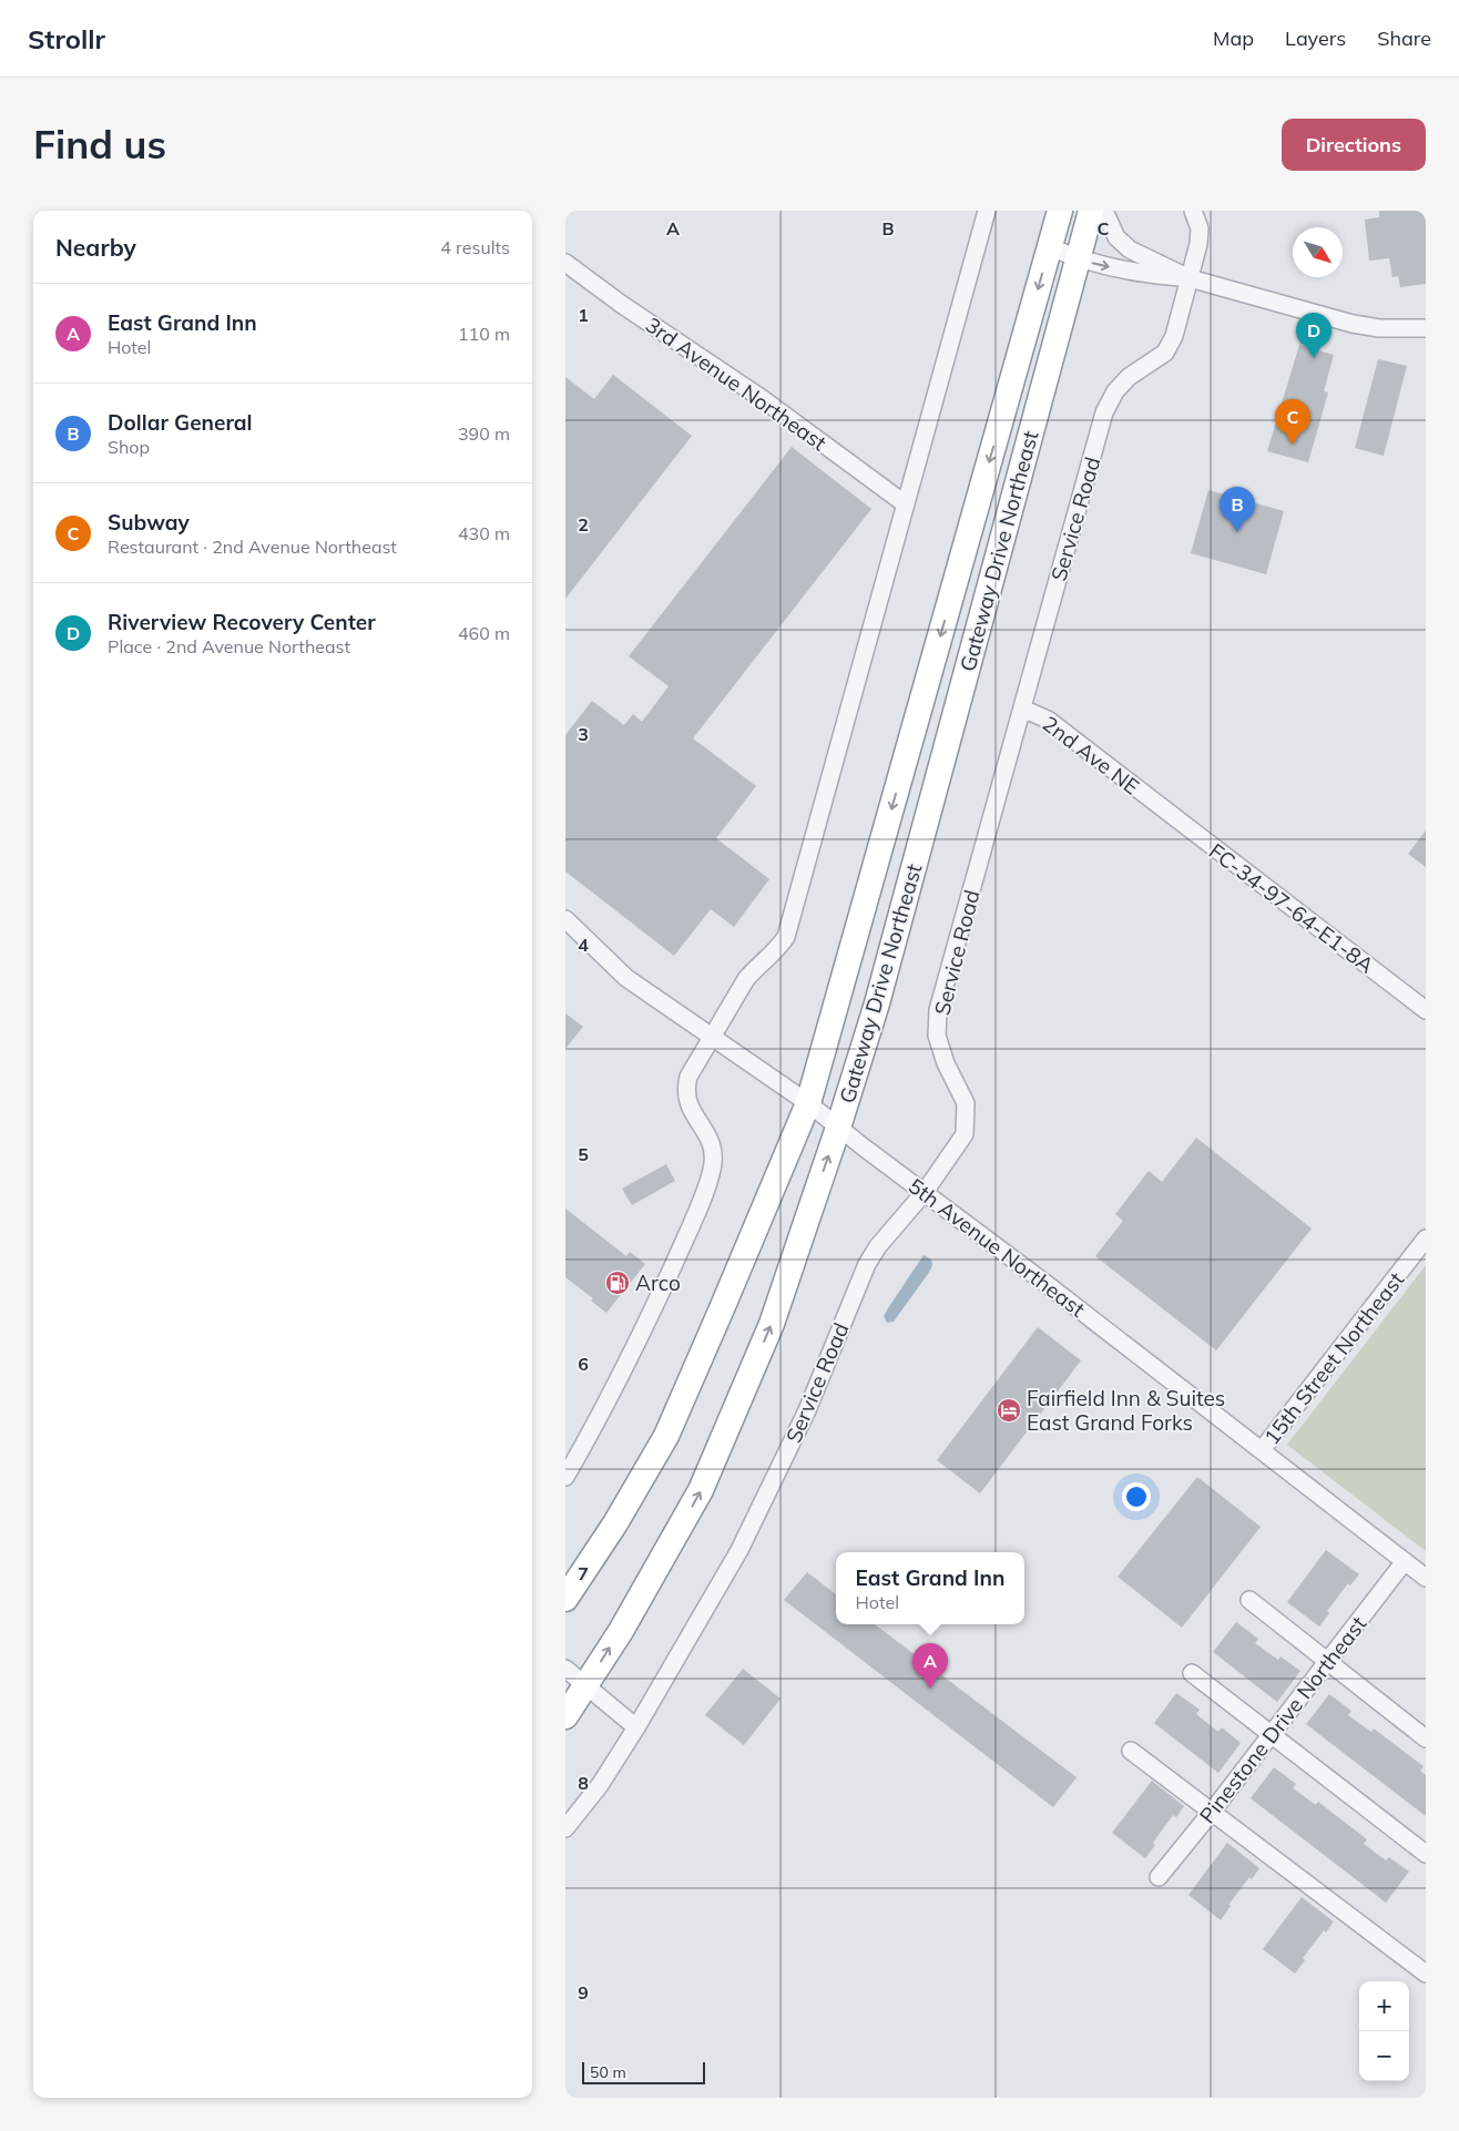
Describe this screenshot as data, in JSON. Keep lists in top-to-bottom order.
{
  "streets": {
    "highway": ["Gateway Drive Northeast"],
    "street": [
      "3rd Avenue Northeast",
      "Service Road",
      "2nd Ave NE",
      "FC-34-97-64-E1-8A",
      "5th Avenue Northeast",
      "15th Street Northeast",
      "Pinestone Drive Northeast"
    ]
  },
  "crossings": [
    ["Service Road", "2nd Ave NE"],
    ["Service Road", "5th Avenue Northeast"],
    ["Gateway Drive Northeast", "5th Avenue Northeast"],
    ["2nd Ave NE", "FC-34-97-64-E1-8A"],
    ["5th Avenue Northeast", "15th Street Northeast"],
    ["5th Avenue Northeast", "Pinestone Drive Northeast"]
  ],
  "places": {
    "fuel station": ["Arco"],
    "hotel": ["Fairfield Inn & Suites East Grand Forks"]
  },
  "scale_bar": "50 m",
  "north": "bottom right",
  "page": {
    "header": "Strollr",
    "nav": ["Map", "Layers", "Share"],
    "buttons": "Directions",
    "title": "Find us",
    "heading": ["Nearby", "4 results"],
    "list": [
      {
        "mark": "A",
        "name": "East Grand Inn",
        "note": "Hotel",
        "value": "110 m"
      },
      {
        "mark": "B",
        "name": "Dollar General",
        "note": "Shop",
        "value": "390 m"
      },
      {
        "mark": "C",
        "name": "Subway",
        "note": "Restaurant · 2nd Avenue Northeast",
        "value": "430 m"
      },
      {
        "mark": "D",
        "name": "Riverview Recovery Center",
        "note": "Place · 2nd Avenue Northeast",
        "value": "460 m"
      }
    ],
    "pins": [
      "D",
      "C",
      "B",
      "A"
    ],
    "popup": ["East Grand Inn", "Hotel"],
    "map_buttons": ["+", "−"],
    "scale": "50 m"
  },
  "grid": {
    "columns": ["A", "B", "C"],
    "rows": [
      "1",
      "2",
      "3",
      "4",
      "5",
      "6",
      "7",
      "8",
      "9"
    ]
  }
}
